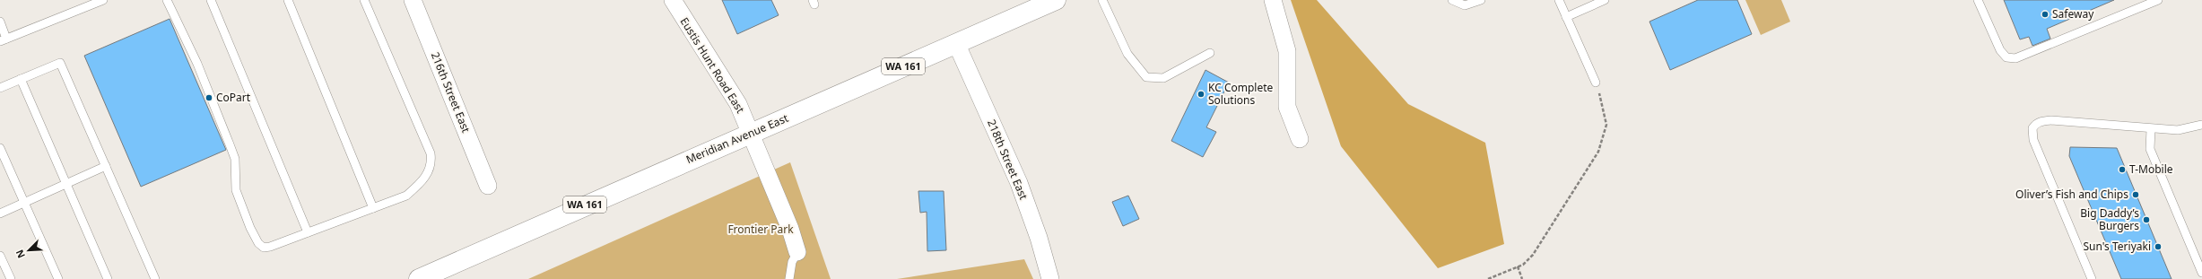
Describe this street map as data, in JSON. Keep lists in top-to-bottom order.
{
  "streets": {
    "main road": ["WA 161", "Meridian Avenue East"],
    "street": ["Eustis Hunt Road East", "216th Street East", "218th Street East"]
  },
  "crossings": [
    ["Eustis Hunt Road East", "Meridian Avenue East"],
    ["Meridian Avenue East", "218th Street East"]
  ],
  "parks": ["Frontier Park"],
  "places": [
    "Safeway",
    "KC Complete Solutions",
    "CoPart",
    "T-Mobile",
    "Oliver’s Fish and Chips",
    "Big Daddy’s Burgers",
    "Sun's Teriyaki"
  ],
  "north": "bottom left"
}
